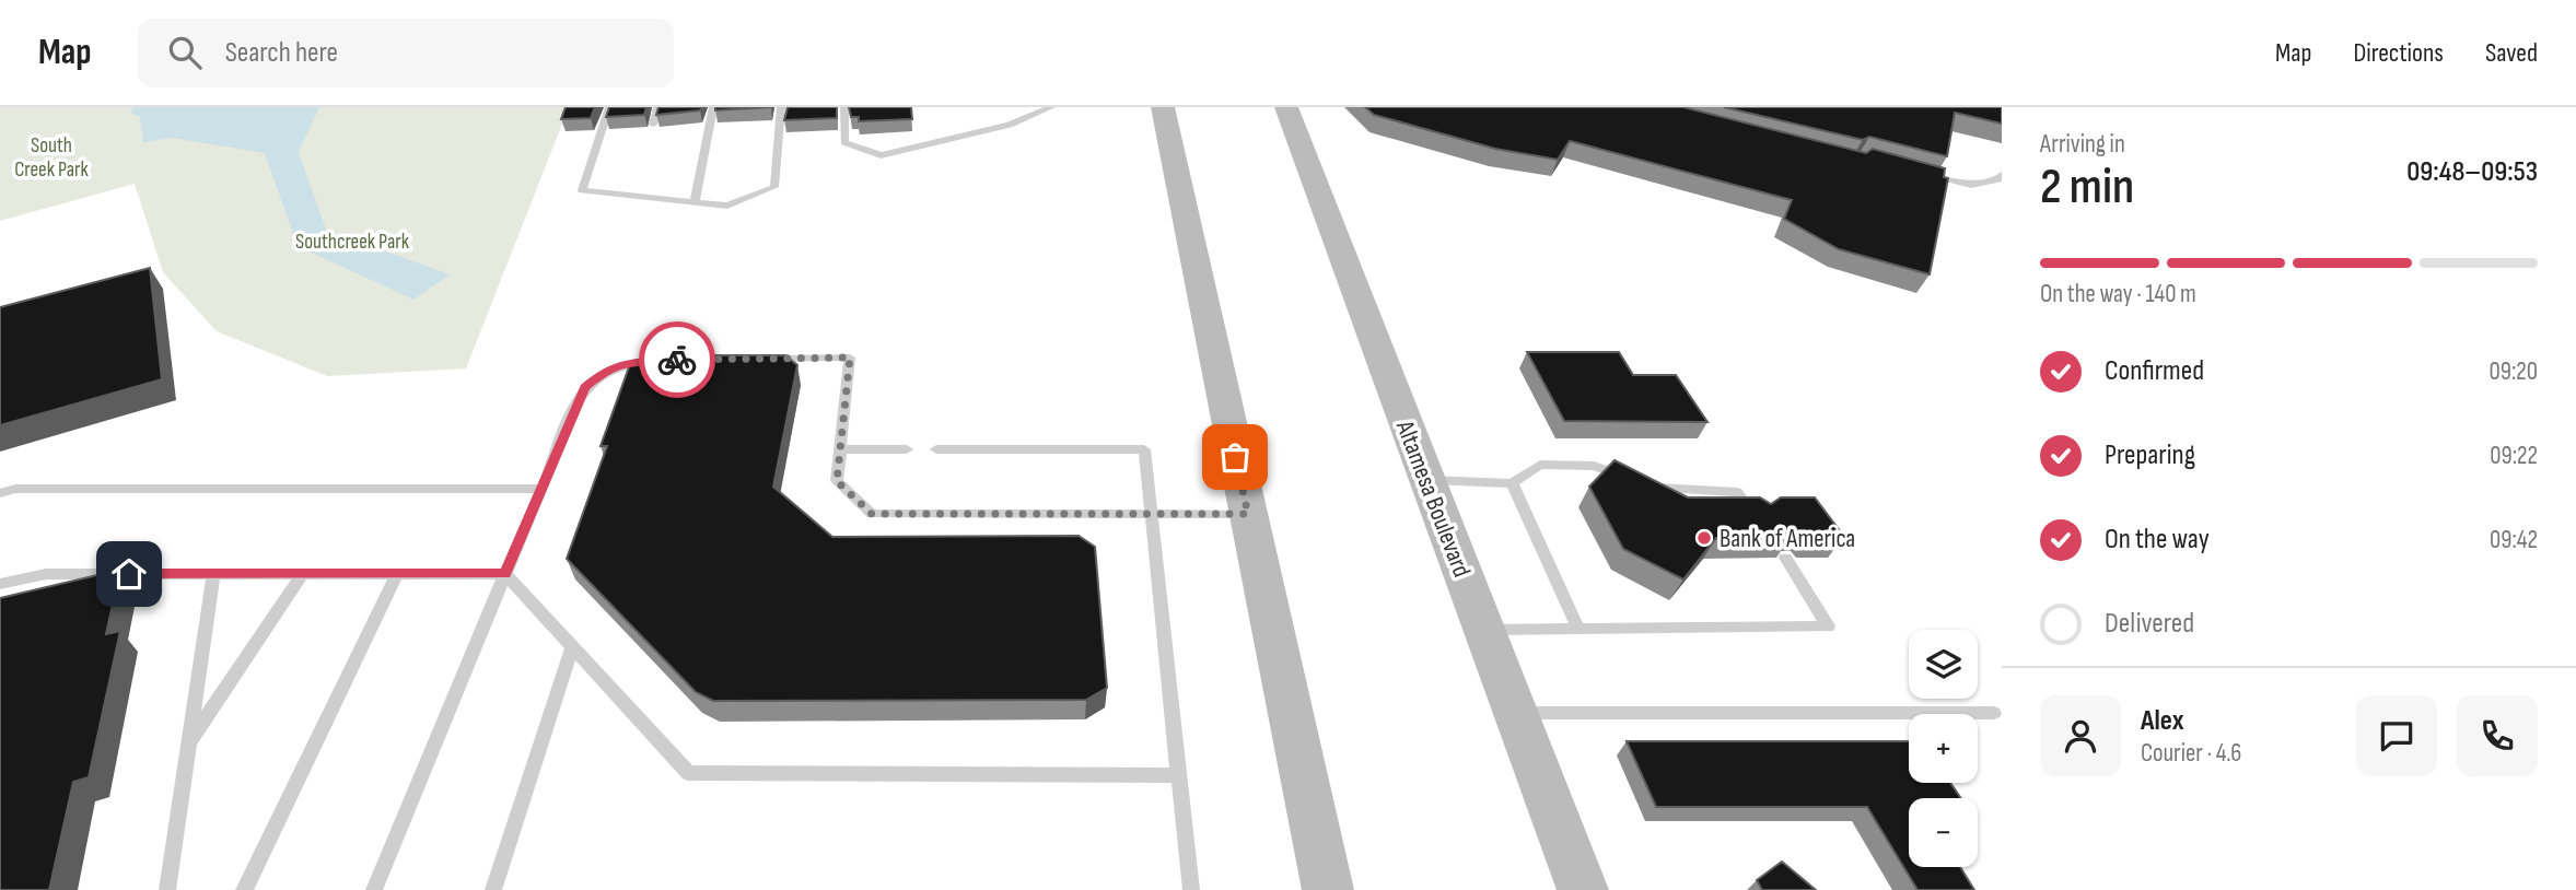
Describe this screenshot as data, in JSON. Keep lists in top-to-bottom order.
{
  "streets": {
    "main road": ["Altamesa Boulevard"]
  },
  "parks": ["South Creek Park", "Southcreek Park"],
  "places": ["Bank of America"],
  "page": {
    "header": "Map",
    "search": "Search here",
    "nav": ["Map", "Directions", "Saved"],
    "heading": ["2 min", "Arriving in", "09:48–09:53"],
    "panel": ["Alex", "Courier · 4.6"],
    "bar": "On the way · 140 m",
    "list": [
      ["Confirmed", "09:20"],
      ["Preparing", "09:22"],
      ["On the way", "09:42"],
      "Delivered"
    ],
    "map_buttons": ["+", "−"]
  }
}
